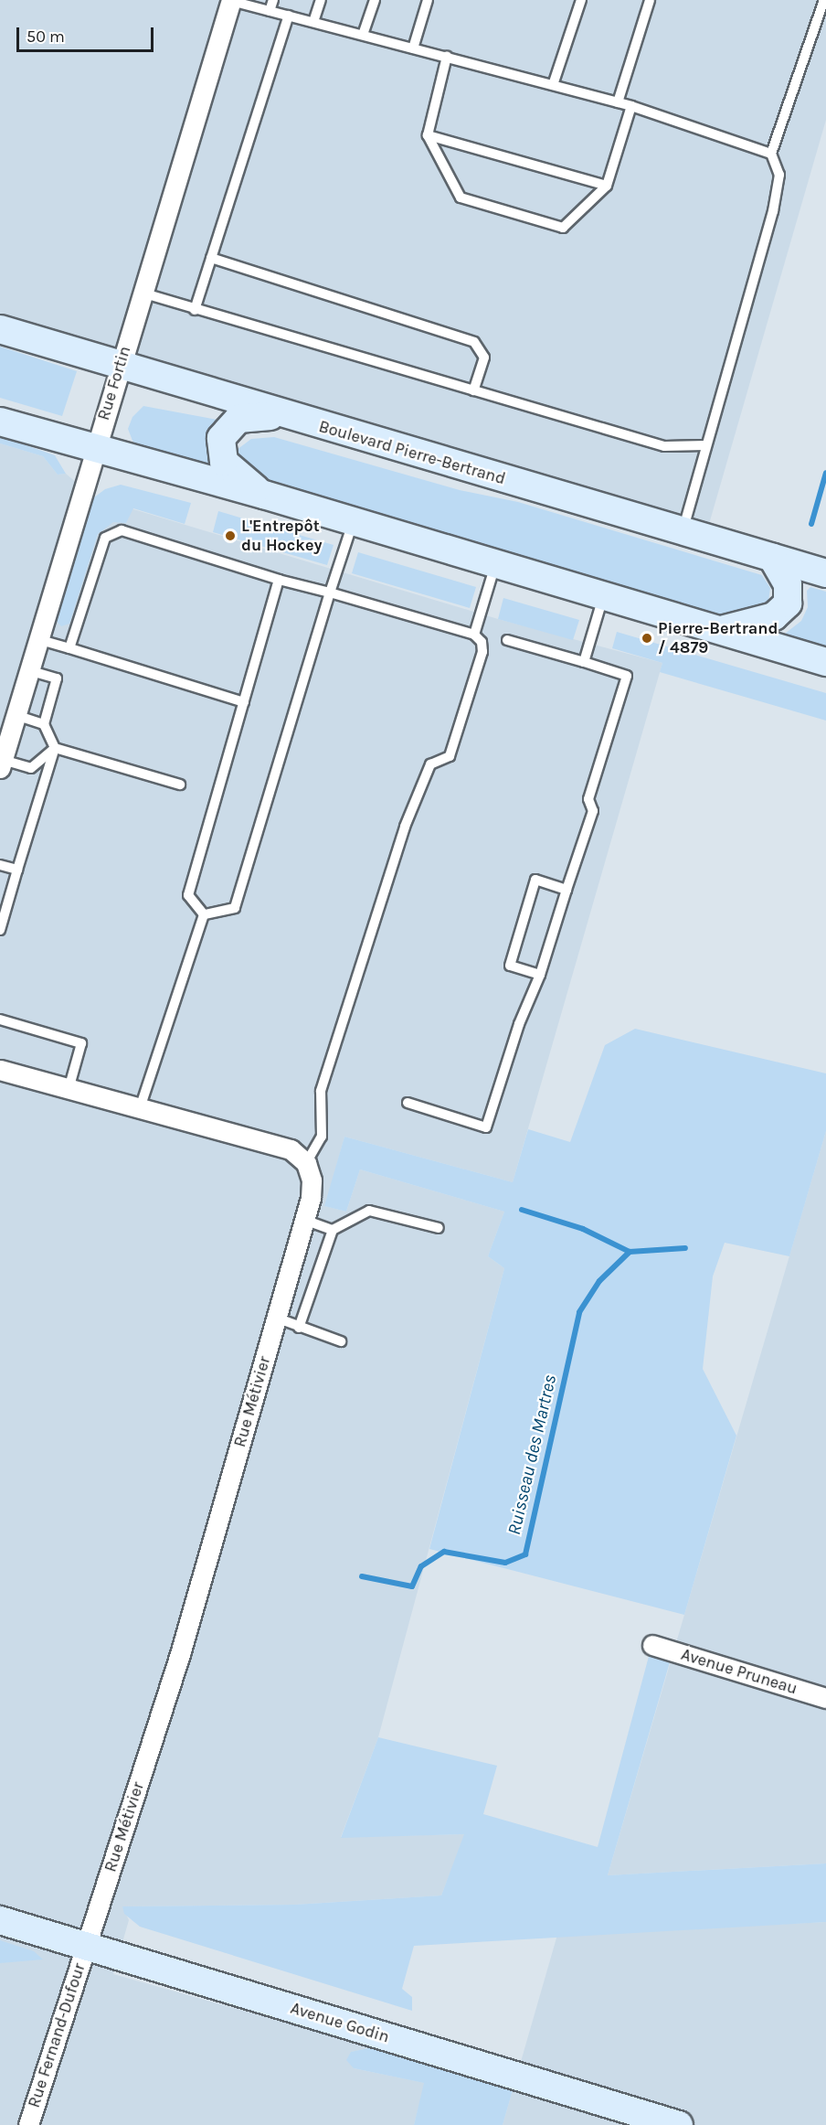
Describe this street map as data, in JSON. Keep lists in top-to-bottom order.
{
  "streets": {
    "main road": ["Boulevard Pierre-Bertrand", "Avenue Godin"],
    "street": [
      "Rue Fortin",
      "Rue Métivier",
      "Avenue Pruneau",
      "Rue Fernand-Dufour"
    ]
  },
  "crossings": [
    ["Rue Fortin", "Boulevard Pierre-Bertrand"],
    ["Rue Métivier", "Avenue Godin"],
    ["Rue Métivier", "Rue Fernand-Dufour"],
    ["Avenue Godin", "Rue Fernand-Dufour"]
  ],
  "water": ["Ruisseau des Martres"],
  "places": ["L'Entrepôt du Hockey", "Pierre-Bertrand / 4879"],
  "scale_bar": "50 m"
}
